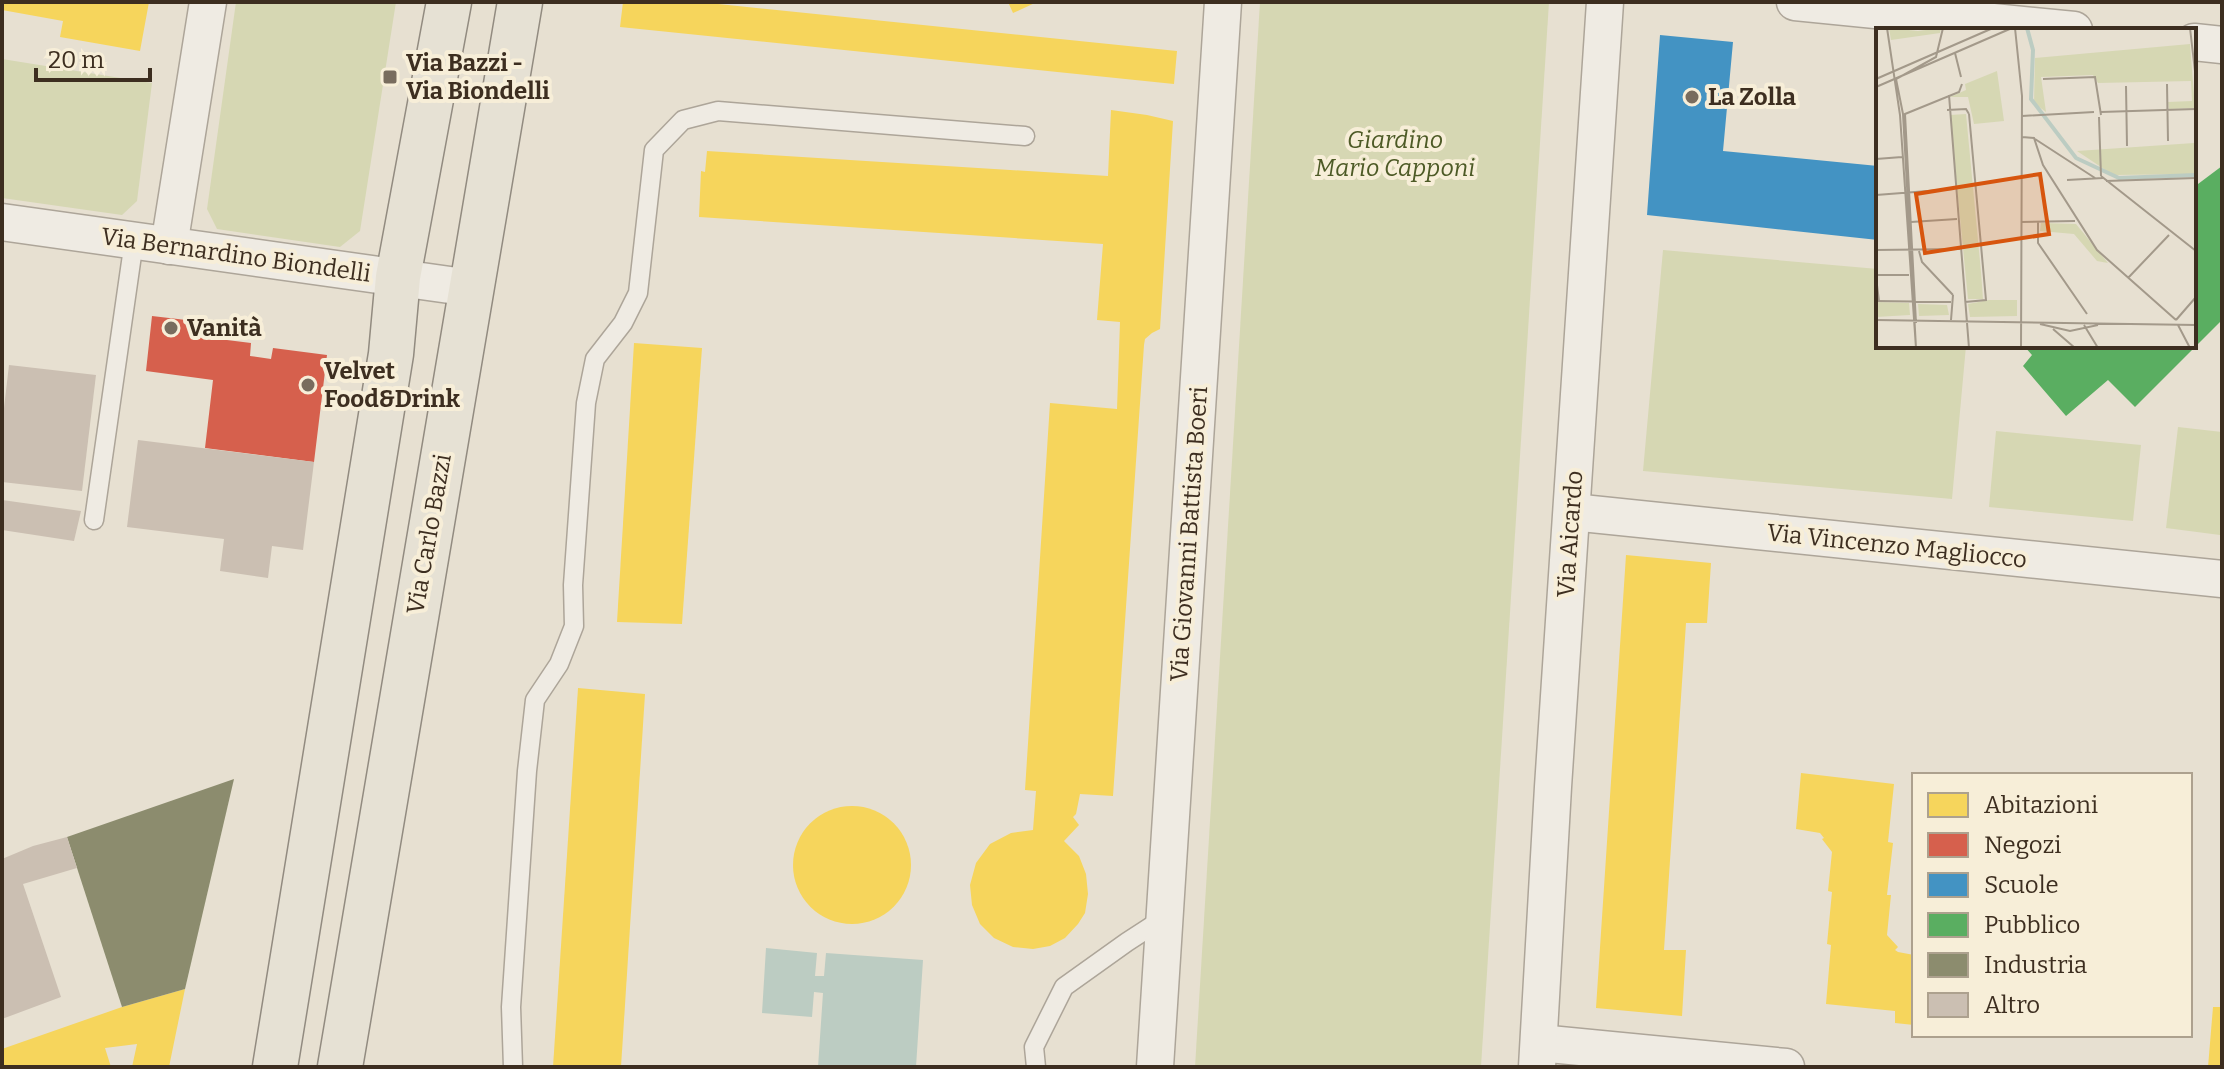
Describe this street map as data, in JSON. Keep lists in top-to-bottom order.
{
  "streets": {
    "main road": ["Via Carlo Bazzi"],
    "street": [
      "Via Bernardino Biondelli",
      "Via Giovanni Battista Boeri",
      "Via Aicardo",
      "Via Vincenzo Magliocco"
    ]
  },
  "crossings": [
    ["Via Bernardino Biondelli", "Via Carlo Bazzi"],
    ["Via Aicardo", "Via Vincenzo Magliocco"]
  ],
  "parks": ["Giardino Mario Capponi"],
  "places": {
    "transit": ["Via Bazzi - Via Biondelli"],
    "other": ["La Zolla", "Vanità", "Velvet Food&Drink"]
  },
  "legend": [
    "Abitazioni",
    "Negozi",
    "Scuole",
    "Pubblico",
    "Industria",
    "Altro"
  ],
  "scale_bar": "20 m"
}
